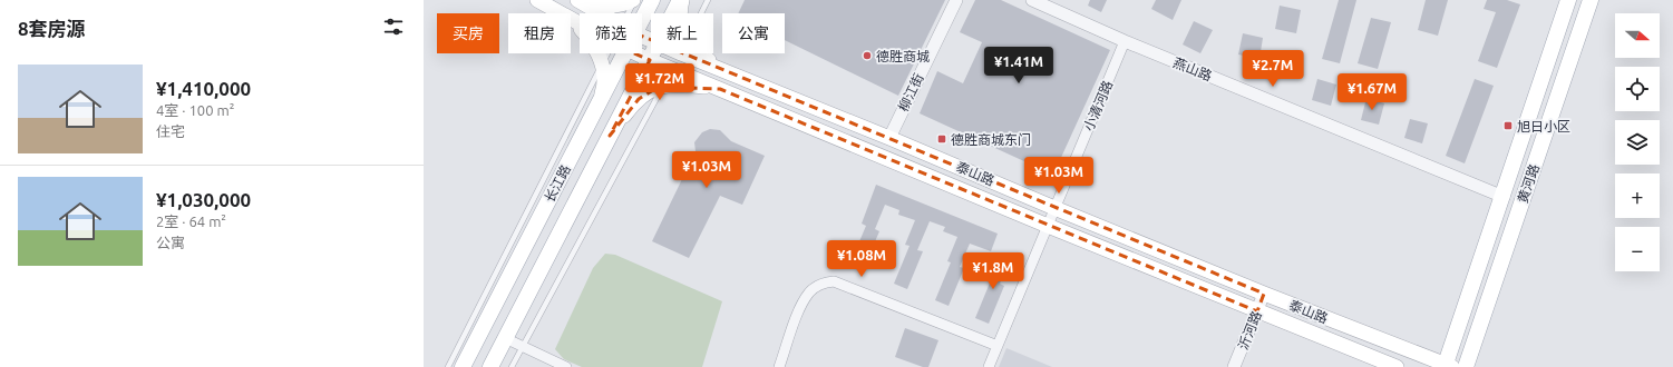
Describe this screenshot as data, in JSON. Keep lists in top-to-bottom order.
{
  "streets": {
    "main road": ["泰山路", "长江路", "黄河路"],
    "street": [
      "燕山路",
      "柳江街",
      "小清河路",
      "沂河路"
    ]
  },
  "crossings": [
    ["燕山路", "小清河路"],
    ["燕山路", "黄河路"],
    ["柳江街", "泰山路"],
    ["小清河路", "泰山路"],
    ["泰山路", "长江路"],
    ["泰山路", "黄河路"],
    ["泰山路", "沂河路"]
  ],
  "places": {
    "other": ["德胜商城"],
    "transit": ["旭日小区", "德胜商城东门"]
  },
  "north": "right",
  "page": {
    "heading": "8套房源",
    "map_buttons": ["+", "−"],
    "chip": [
      "买房",
      "租房",
      "筛选",
      "新上",
      "公寓"
    ],
    "price": [
      "¥1.41M",
      "¥2.7M",
      "¥1.72M",
      "¥1.67M",
      "¥1.03M",
      "¥1.03M",
      "¥1.08M",
      "¥1.8M"
    ],
    "list": [
      {
        "name": "¥1,410,000",
        "note": "4室 · 100 m² · 住宅"
      },
      {
        "name": "¥1,030,000",
        "note": "2室 · 64 m² · 公寓"
      }
    ]
  }
}
